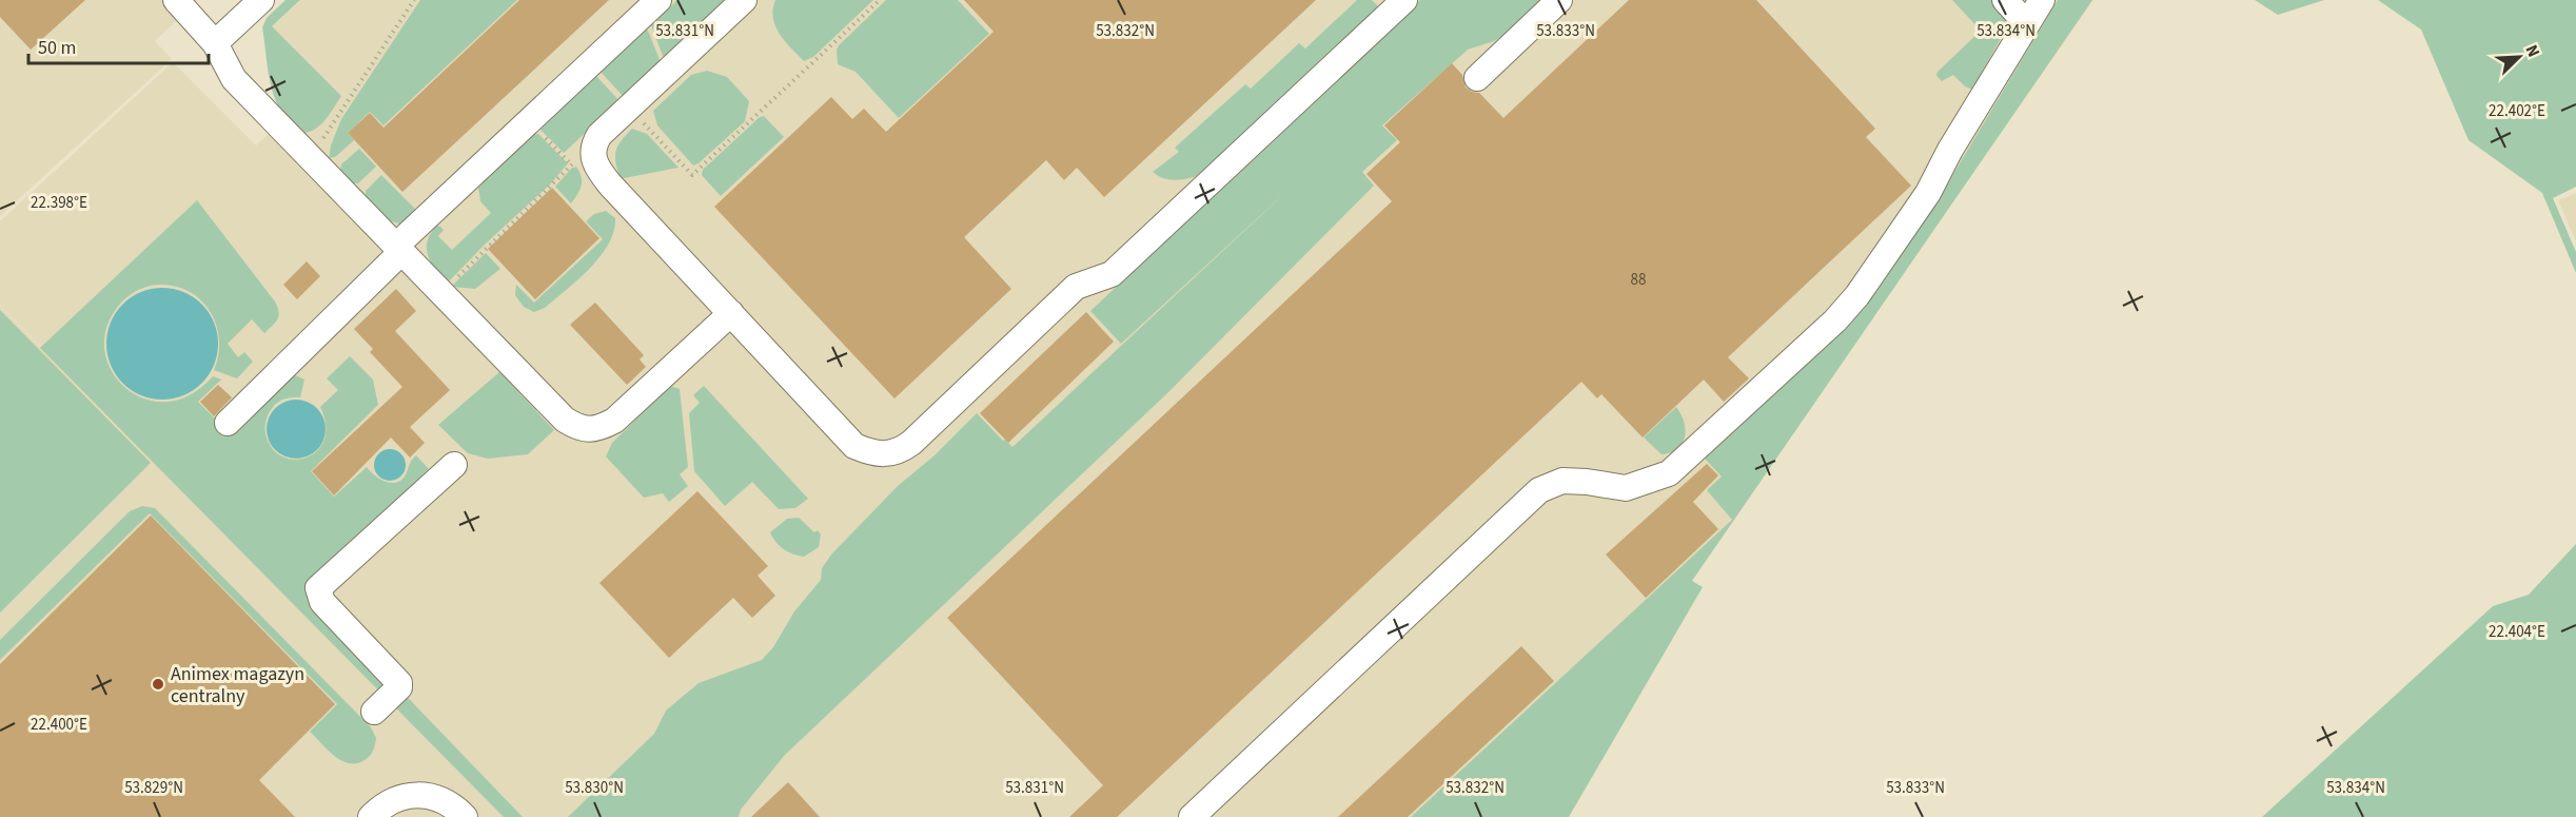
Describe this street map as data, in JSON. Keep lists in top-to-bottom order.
{
  "places": ["Animex magazyn centralny"],
  "house_numbers": ["88"],
  "scale_bar": "50 m",
  "north": "top right",
  "coordinates": [
    "53.831°N",
    "53.832°N",
    "53.833°N",
    "53.834°N",
    "22.402°E",
    "22.398°E",
    "22.404°E",
    "22.400°E",
    "53.829°N",
    "53.830°N"
  ]
}
